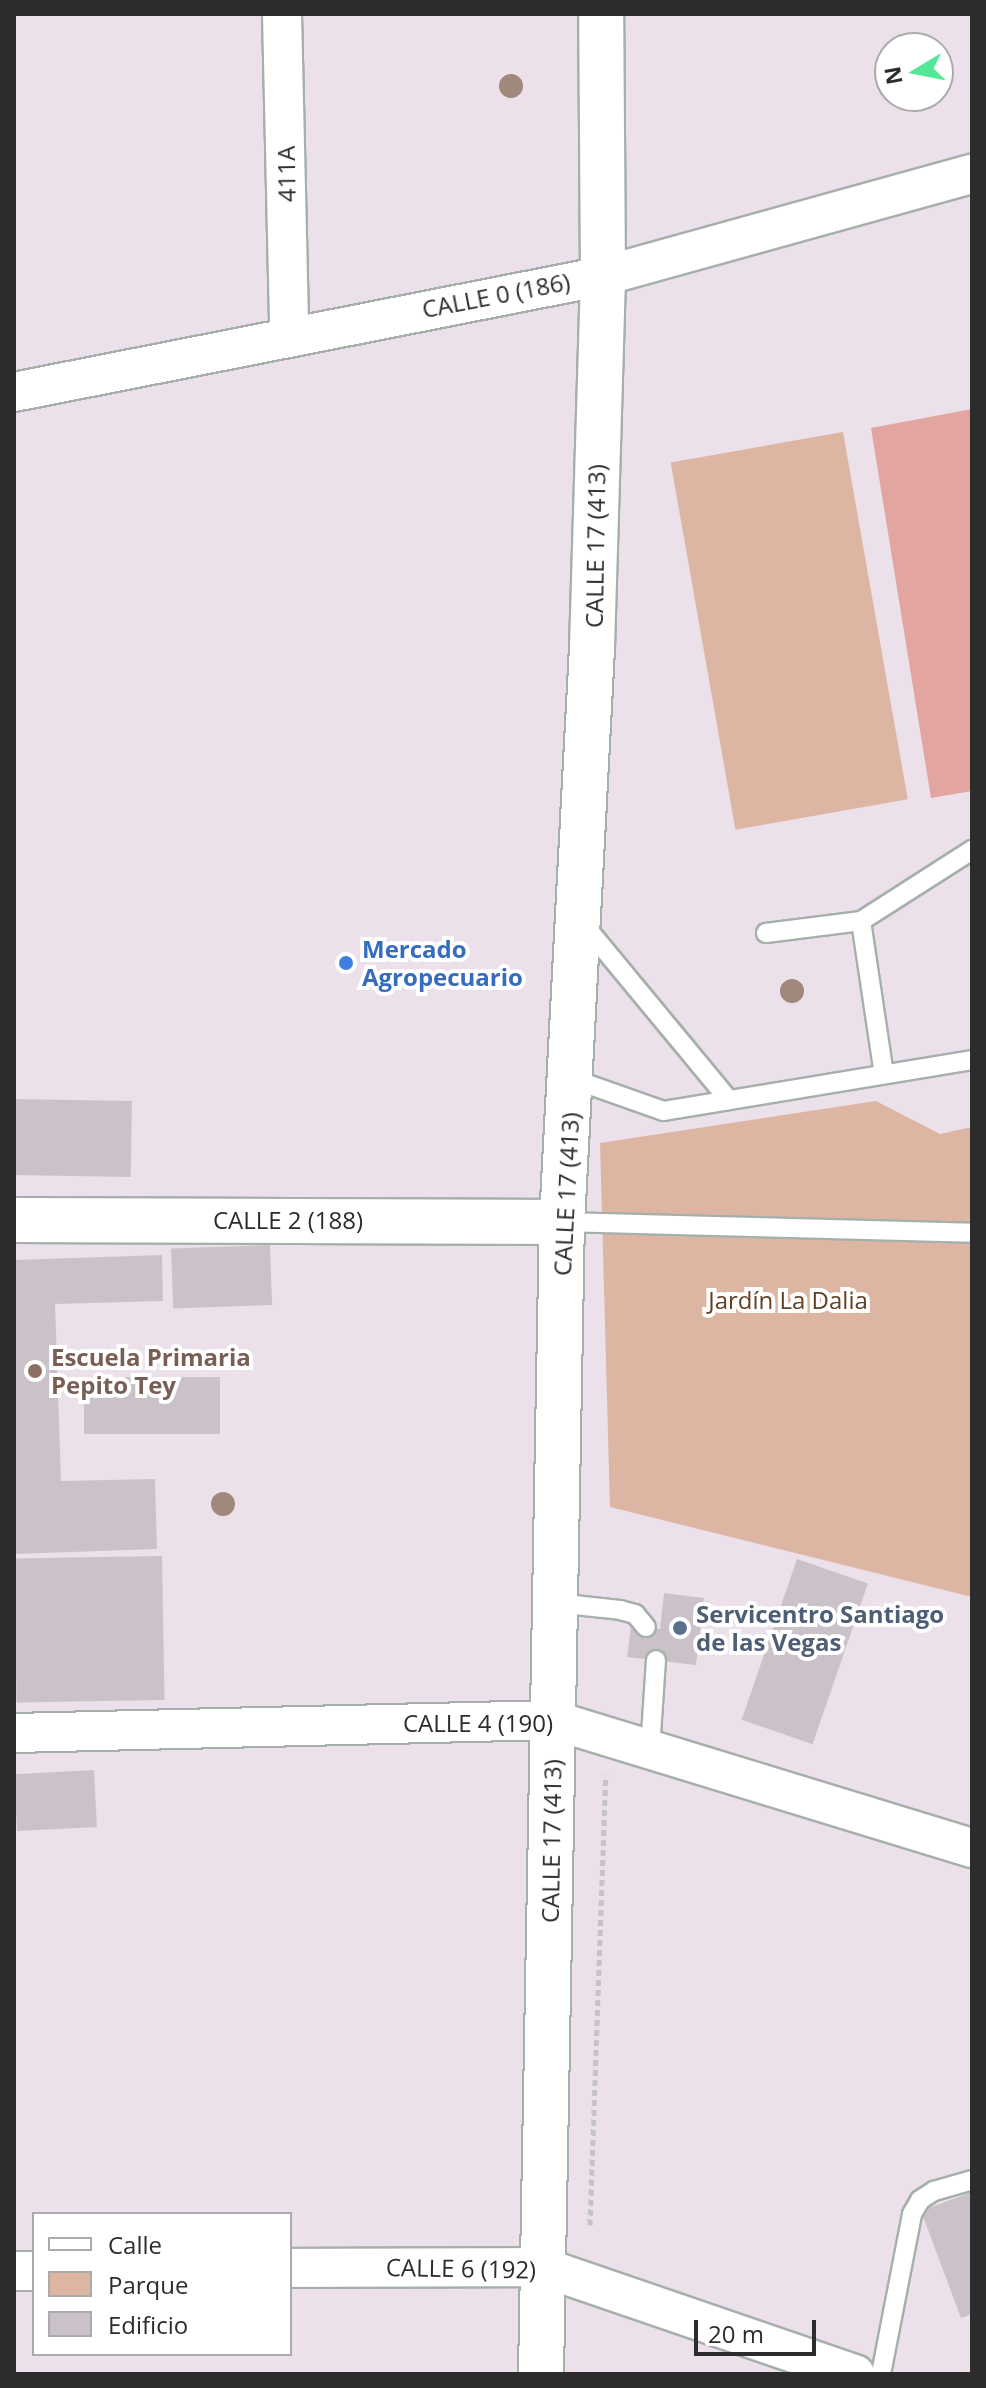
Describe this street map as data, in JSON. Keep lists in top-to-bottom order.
{
  "streets": {
    "main road": ["CALLE 17 (413)", "CALLE 2 (188)"],
    "street": [
      "411A",
      "CALLE 0 (186)",
      "CALLE 4 (190)",
      "CALLE 6 (192)"
    ]
  },
  "crossings": [
    ["411A", "CALLE 0 (186)"],
    ["CALLE 0 (186)", "CALLE 17 (413)"],
    ["CALLE 17 (413)", "CALLE 2 (188)"],
    ["CALLE 17 (413)", "CALLE 4 (190)"],
    ["CALLE 17 (413)", "CALLE 6 (192)"]
  ],
  "parks": ["Jardín La Dalia"],
  "places": ["Mercado Agropecuario", "Escuela Primaria Pepito Tey", "Servicentro Santiago de las Vegas"],
  "legend": ["Calle", "Parque", "Edificio"],
  "scale_bar": "20 m",
  "north": "left"
}
